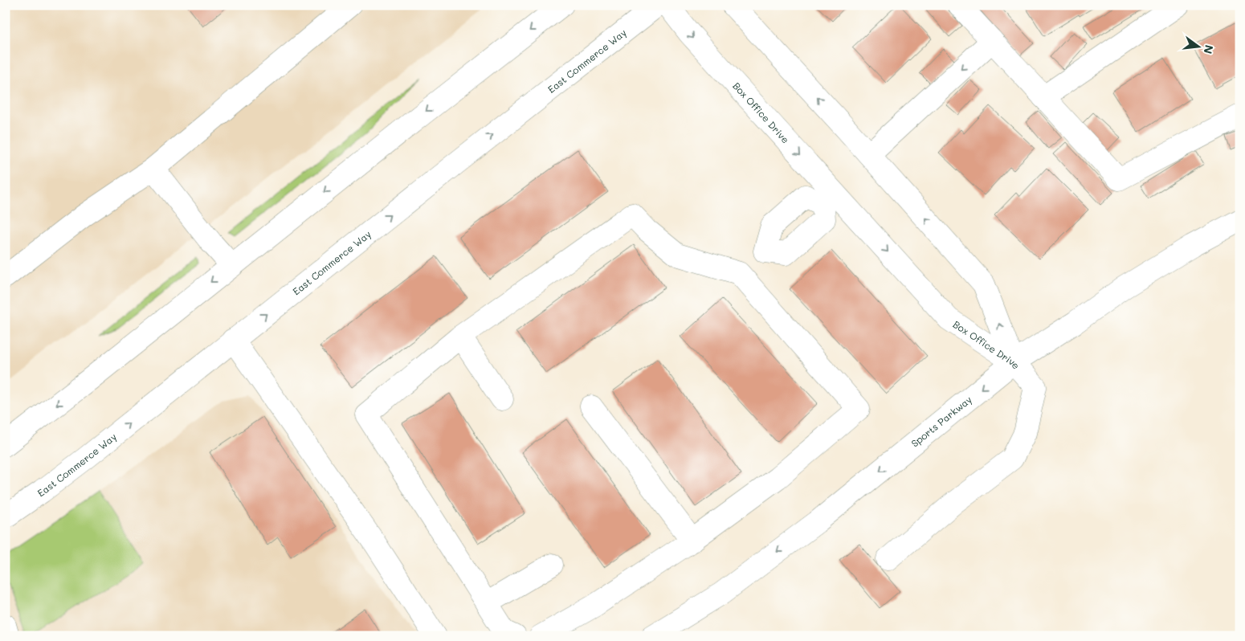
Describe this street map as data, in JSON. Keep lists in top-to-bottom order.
{
  "streets": {
    "street": ["East Commerce Way", "Box Office Drive", "Sports Parkway"]
  },
  "crossings": [
    ["Box Office Drive", "Sports Parkway"]
  ],
  "one_way": ["Sports Parkway"],
  "north": "right"
}
